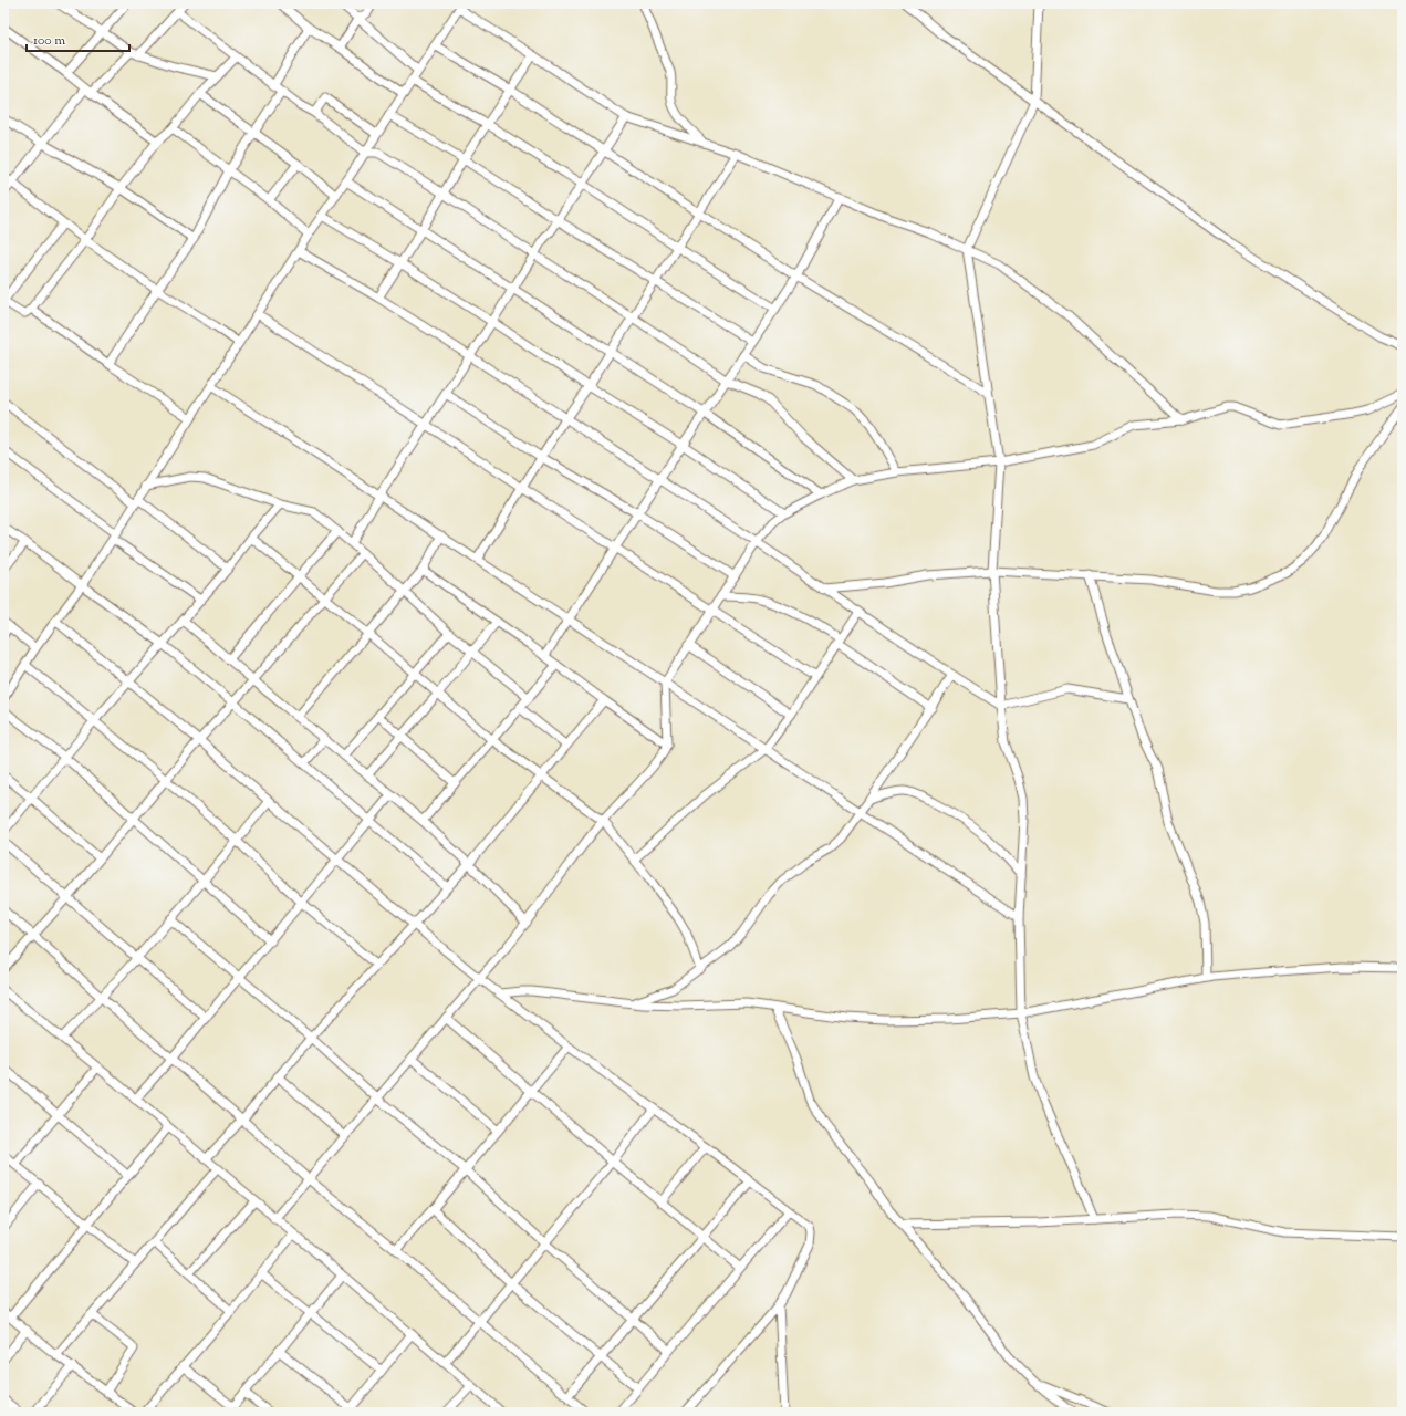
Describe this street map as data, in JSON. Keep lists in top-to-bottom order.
{
  "scale_bar": "100 m"
}
